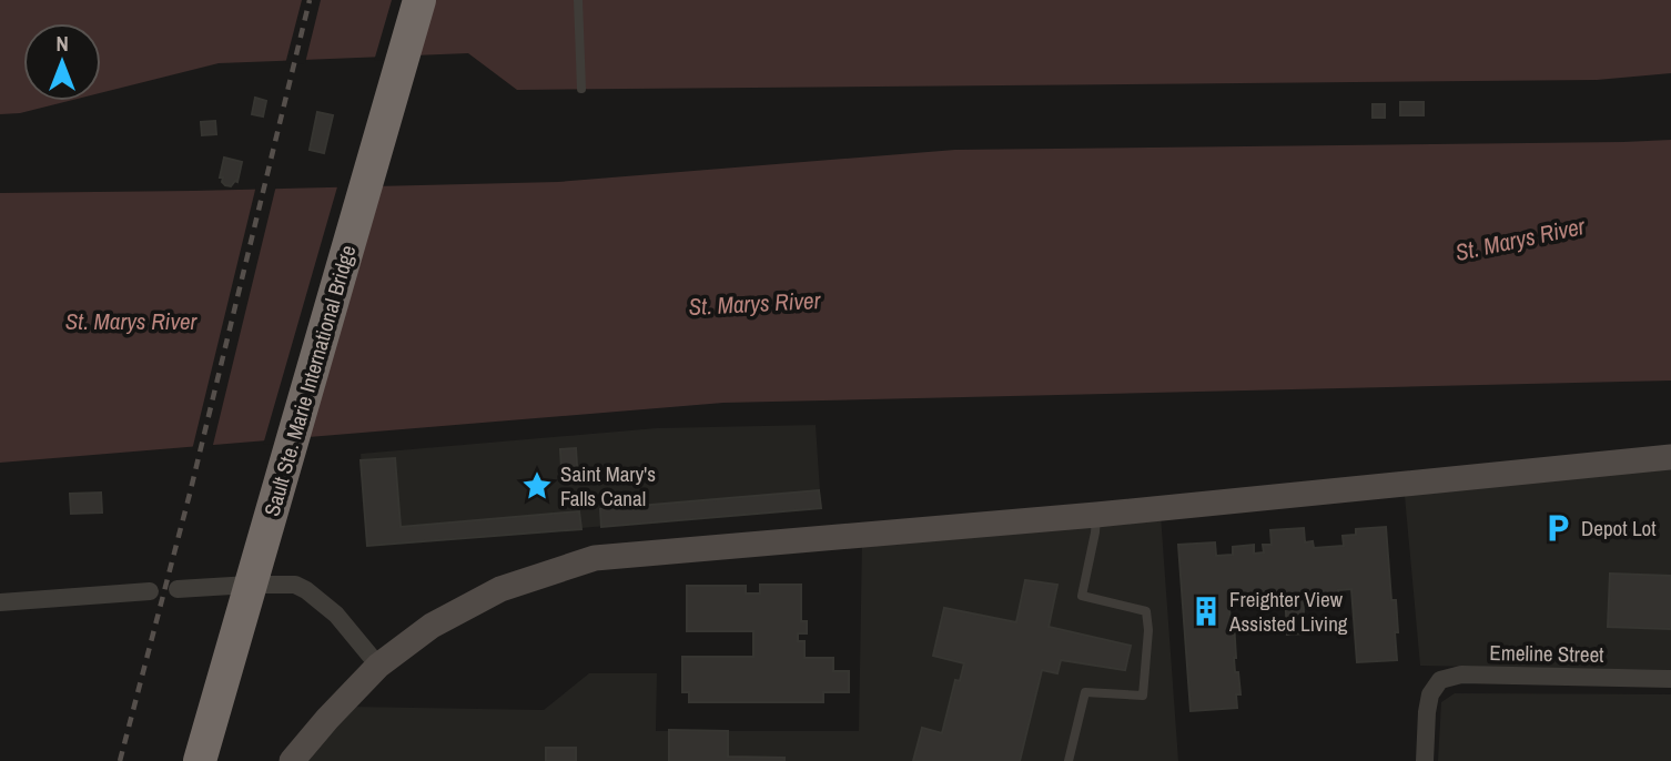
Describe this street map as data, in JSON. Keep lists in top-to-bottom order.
{
  "streets": {
    "highway": ["Sault Ste. Marie International Bridge"],
    "street": ["Emeline Street"]
  },
  "water": ["St. Marys River"],
  "places": {
    "place": ["Saint Mary's Falls Canal"],
    "parking": ["Depot Lot"],
    "building": ["Freighter View Assisted Living"]
  },
  "north": "top"
}
